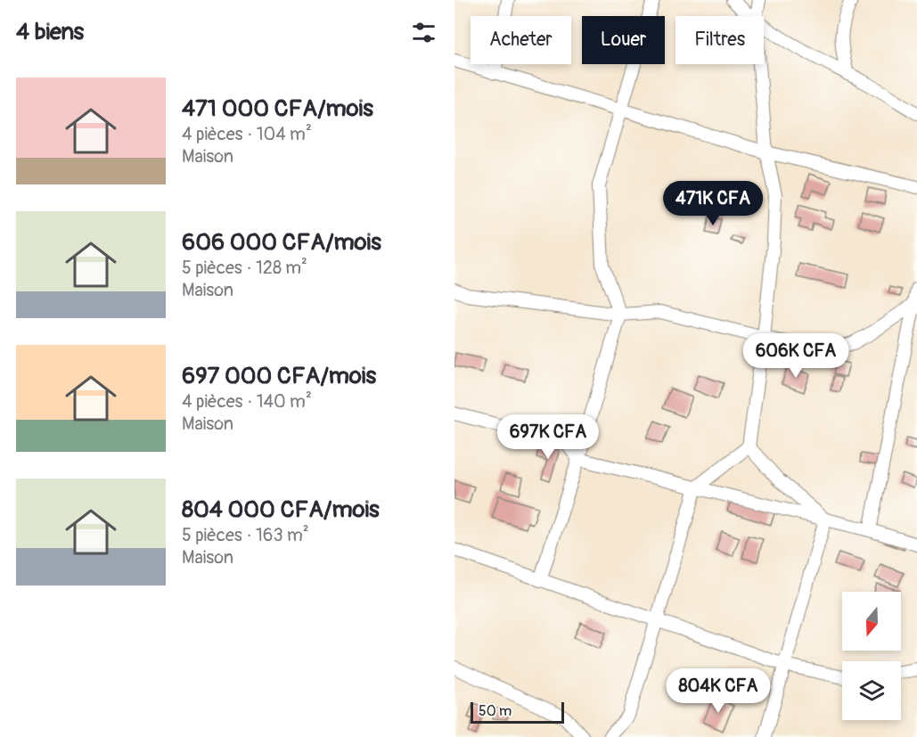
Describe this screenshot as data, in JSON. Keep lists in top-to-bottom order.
{
  "scale_bar": "50 m",
  "north": "bottom",
  "page": {
    "heading": "4 biens",
    "chip": ["Acheter", "Louer", "Filtres"],
    "list": [
      {
        "name": "471 000 CFA/mois",
        "note": "4 pièces · 104 m² · Maison"
      },
      {
        "name": "606 000 CFA/mois",
        "note": "5 pièces · 128 m² · Maison"
      },
      {
        "name": "697 000 CFA/mois",
        "note": "4 pièces · 140 m² · Maison"
      },
      {
        "name": "804 000 CFA/mois",
        "note": "5 pièces · 163 m² · Maison"
      }
    ],
    "price": [
      "471K CFA",
      "606K CFA",
      "697K CFA",
      "804K CFA"
    ],
    "scale": "50 m"
  }
}
